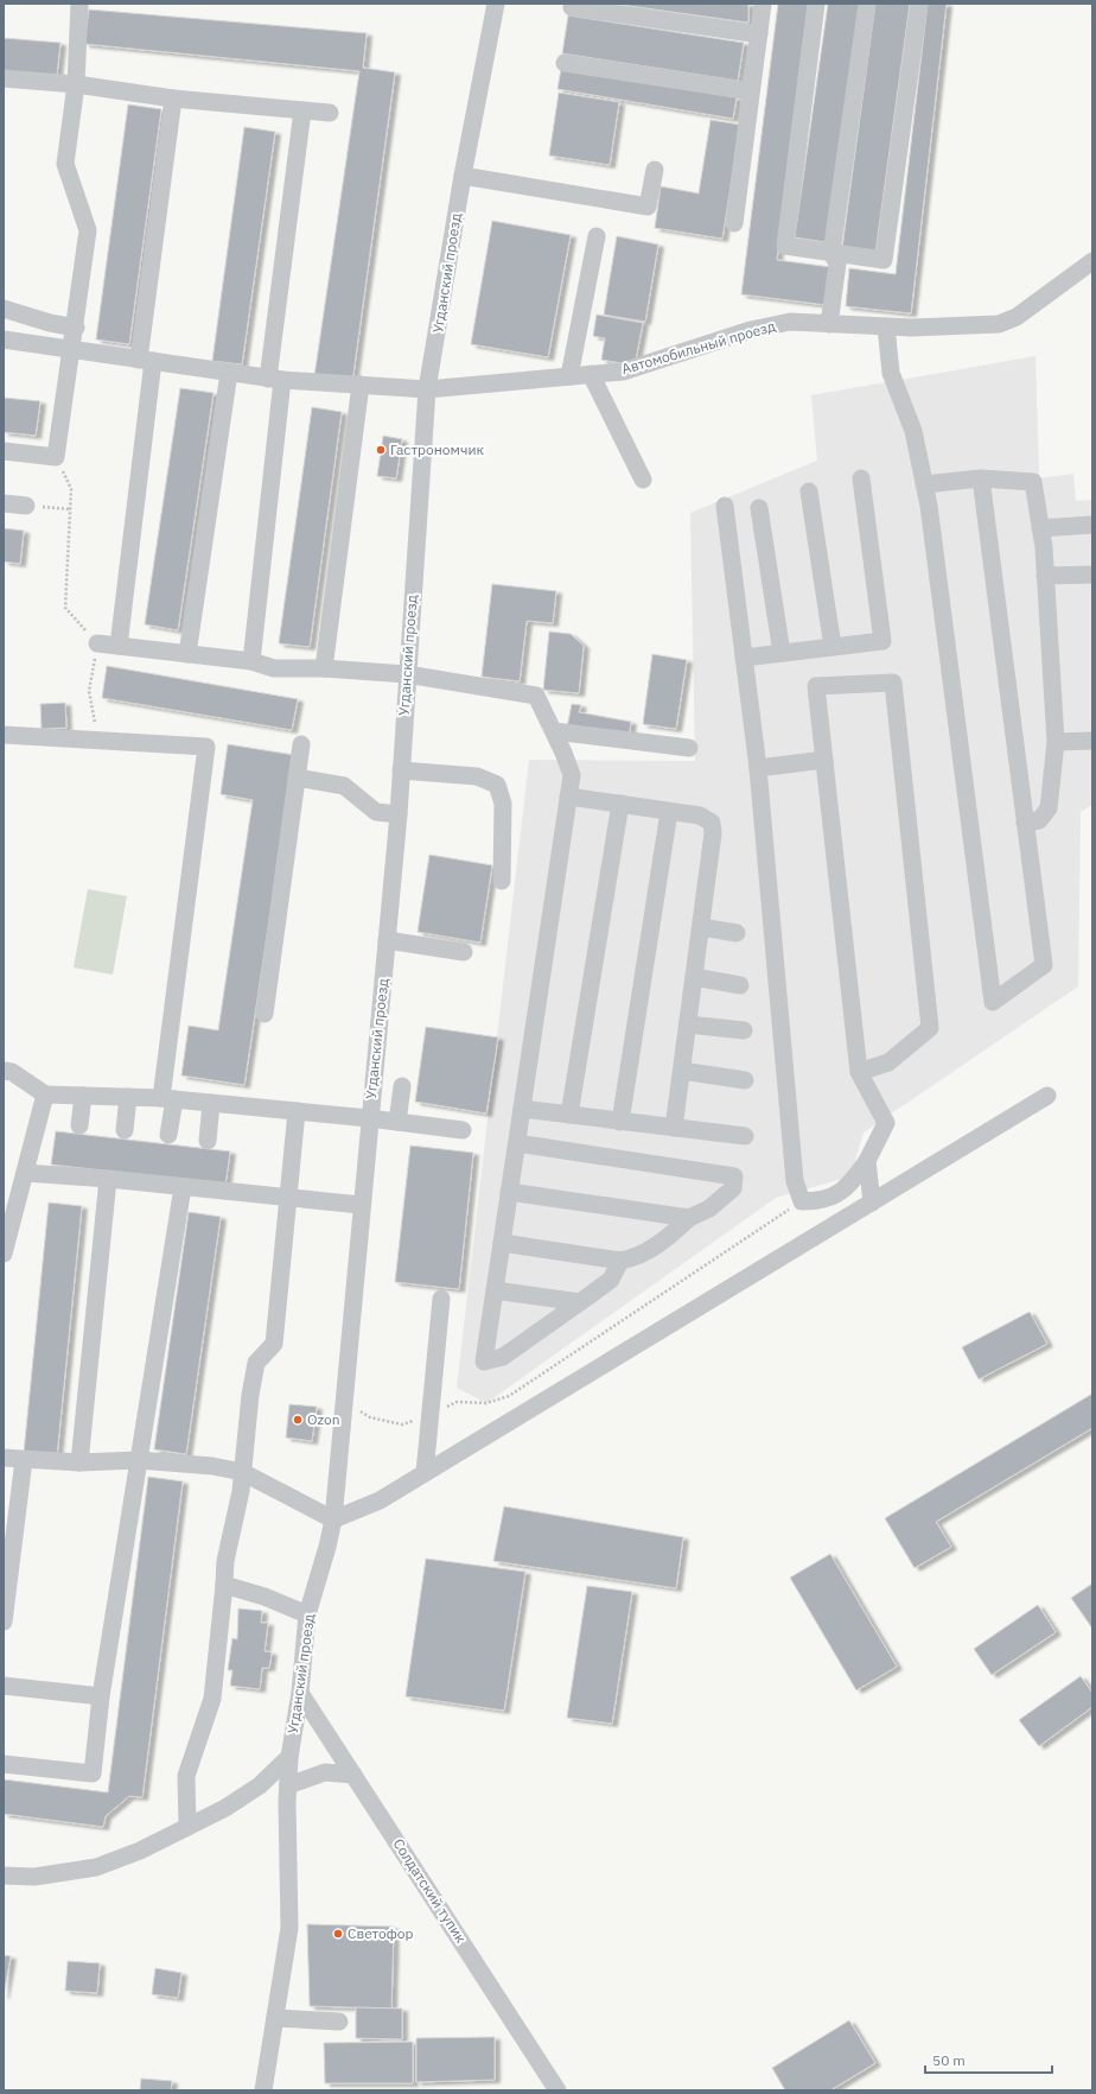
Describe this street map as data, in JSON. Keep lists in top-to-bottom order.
{
  "streets": {
    "street": ["Угданский проезд", "Автомобильный проезд", "Солдатский тупик"]
  },
  "crossings": [
    ["Угданский проезд", "Автомобильный проезд"],
    ["Угданский проезд", "Солдатский тупик"]
  ],
  "places": ["Гастрономчик", "Ozon", "Светофор"],
  "scale_bar": "50 m"
}
